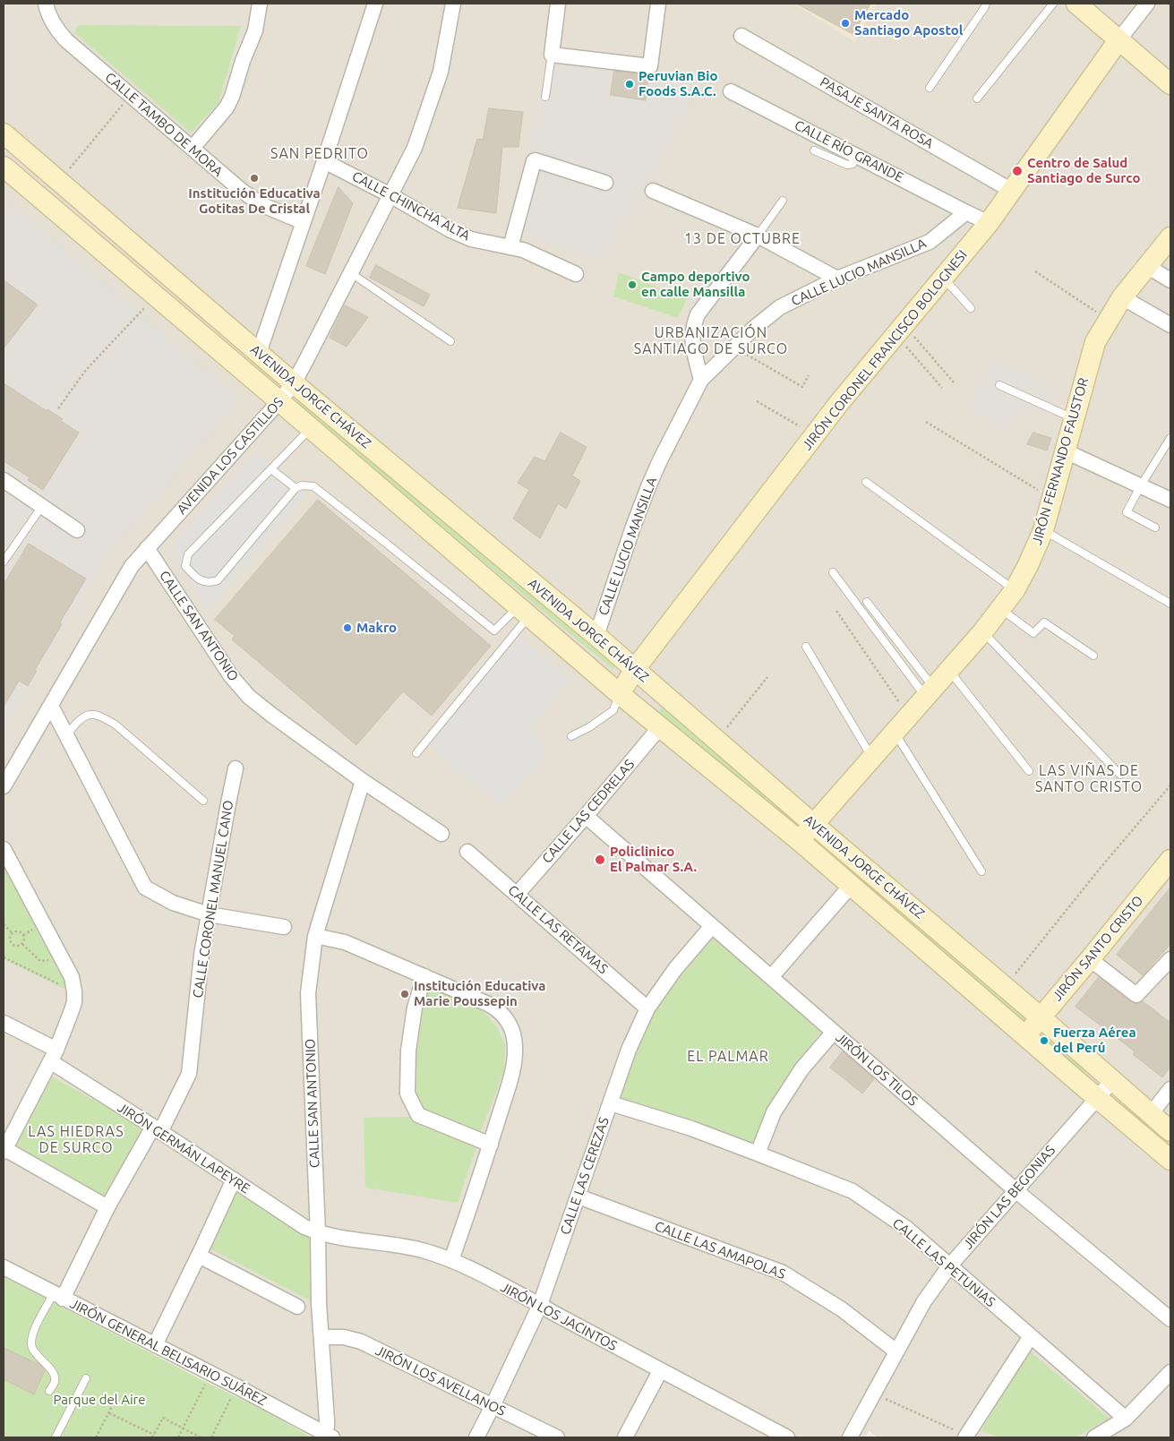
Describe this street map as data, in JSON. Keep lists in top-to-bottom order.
{
  "streets": {
    "main road": [
      "JIRÓN CORONEL FRANCISCO BOLOGNESI",
      "AVENIDA JORGE CHÁVEZ",
      "JIRÓN FERNANDO FAUSTOR",
      "JIRÓN SANTO CRISTO"
    ],
    "street": [
      "PASAJE SANTA ROSA",
      "CALLE TAMBO DE MORA",
      "CALLE RÍO GRANDE",
      "CALLE CHINCHA ALTA",
      "CALLE LUCIO MANSILLA",
      "AVENIDA LOS CASTILLOS",
      "CALLE SAN ANTONIO",
      "CALLE LAS CEDRELAS",
      "CALLE CORONEL MANUEL CANO",
      "CALLE LAS RETAMAS",
      "JIRÓN LOS TILOS",
      "JIRÓN GERMÁN LAPEYRE",
      "CALLE LAS CEREZAS",
      "JIRÓN LAS BEGONIAS",
      "CALLE LAS AMAPOLAS",
      "CALLE LAS PETUNIAS",
      "JIRÓN LOS JACINTOS",
      "JIRÓN GENERAL BELISARIO SUÁREZ",
      "JIRÓN LOS AVELLANOS"
    ]
  },
  "crossings": [
    ["PASAJE SANTA ROSA", "JIRÓN CORONEL FRANCISCO BOLOGNESI"],
    ["CALLE RÍO GRANDE", "CALLE LUCIO MANSILLA"],
    ["CALLE CHINCHA ALTA", "AVENIDA LOS CASTILLOS"],
    ["CALLE LUCIO MANSILLA", "AVENIDA JORGE CHÁVEZ"],
    ["JIRÓN CORONEL FRANCISCO BOLOGNESI", "AVENIDA JORGE CHÁVEZ"],
    ["AVENIDA JORGE CHÁVEZ", "AVENIDA LOS CASTILLOS"],
    ["AVENIDA JORGE CHÁVEZ", "JIRÓN FERNANDO FAUSTOR"],
    ["AVENIDA JORGE CHÁVEZ", "CALLE LAS CEDRELAS"],
    ["AVENIDA JORGE CHÁVEZ", "JIRÓN SANTO CRISTO"],
    ["AVENIDA JORGE CHÁVEZ", "JIRÓN LAS BEGONIAS"],
    ["AVENIDA LOS CASTILLOS", "CALLE SAN ANTONIO"],
    ["CALLE SAN ANTONIO", "JIRÓN GERMÁN LAPEYRE"],
    ["CALLE SAN ANTONIO", "JIRÓN LOS JACINTOS"],
    ["CALLE SAN ANTONIO", "JIRÓN GENERAL BELISARIO SUÁREZ"],
    ["CALLE SAN ANTONIO", "JIRÓN LOS AVELLANOS"],
    ["CALLE LAS CEDRELAS", "CALLE LAS RETAMAS"],
    ["CALLE LAS CEDRELAS", "JIRÓN LOS TILOS"],
    ["CALLE CORONEL MANUEL CANO", "JIRÓN GERMÁN LAPEYRE"],
    ["CALLE CORONEL MANUEL CANO", "JIRÓN GENERAL BELISARIO SUÁREZ"],
    ["CALLE LAS RETAMAS", "CALLE LAS CEREZAS"],
    ["JIRÓN LOS TILOS", "CALLE LAS CEREZAS"],
    ["JIRÓN LOS TILOS", "JIRÓN LAS BEGONIAS"],
    ["JIRÓN GERMÁN LAPEYRE", "JIRÓN LOS JACINTOS"],
    ["CALLE LAS CEREZAS", "CALLE LAS AMAPOLAS"],
    ["CALLE LAS CEREZAS", "CALLE LAS PETUNIAS"],
    ["CALLE LAS CEREZAS", "JIRÓN LOS JACINTOS"],
    ["CALLE LAS CEREZAS", "JIRÓN LOS AVELLANOS"],
    ["JIRÓN LAS BEGONIAS", "CALLE LAS AMAPOLAS"],
    ["JIRÓN LAS BEGONIAS", "CALLE LAS PETUNIAS"]
  ],
  "districts": [
    "SAN PEDRITO",
    "13 DE OCTUBRE",
    "URBANIZACIÓN SANTIAGO DE SURCO",
    "LAS VIÑAS DE SANTO CRISTO",
    "EL PALMAR",
    "LAS HIEDRAS DE SURCO"
  ],
  "parks": ["Parque del Aire"],
  "places": [
    "Mercado Santiago Apostol",
    "Peruvian Bio Foods S.A.C.",
    "Centro de Salud Santiago de Surco",
    "Institución Educativa Gotitas De Cristal",
    "Campo deportivo en calle Mansilla",
    "Makro",
    "Policlinico El Palmar S.A.",
    "Institución Educativa Marie Poussepin",
    "Fuerza Aérea del Perú"
  ]
}
